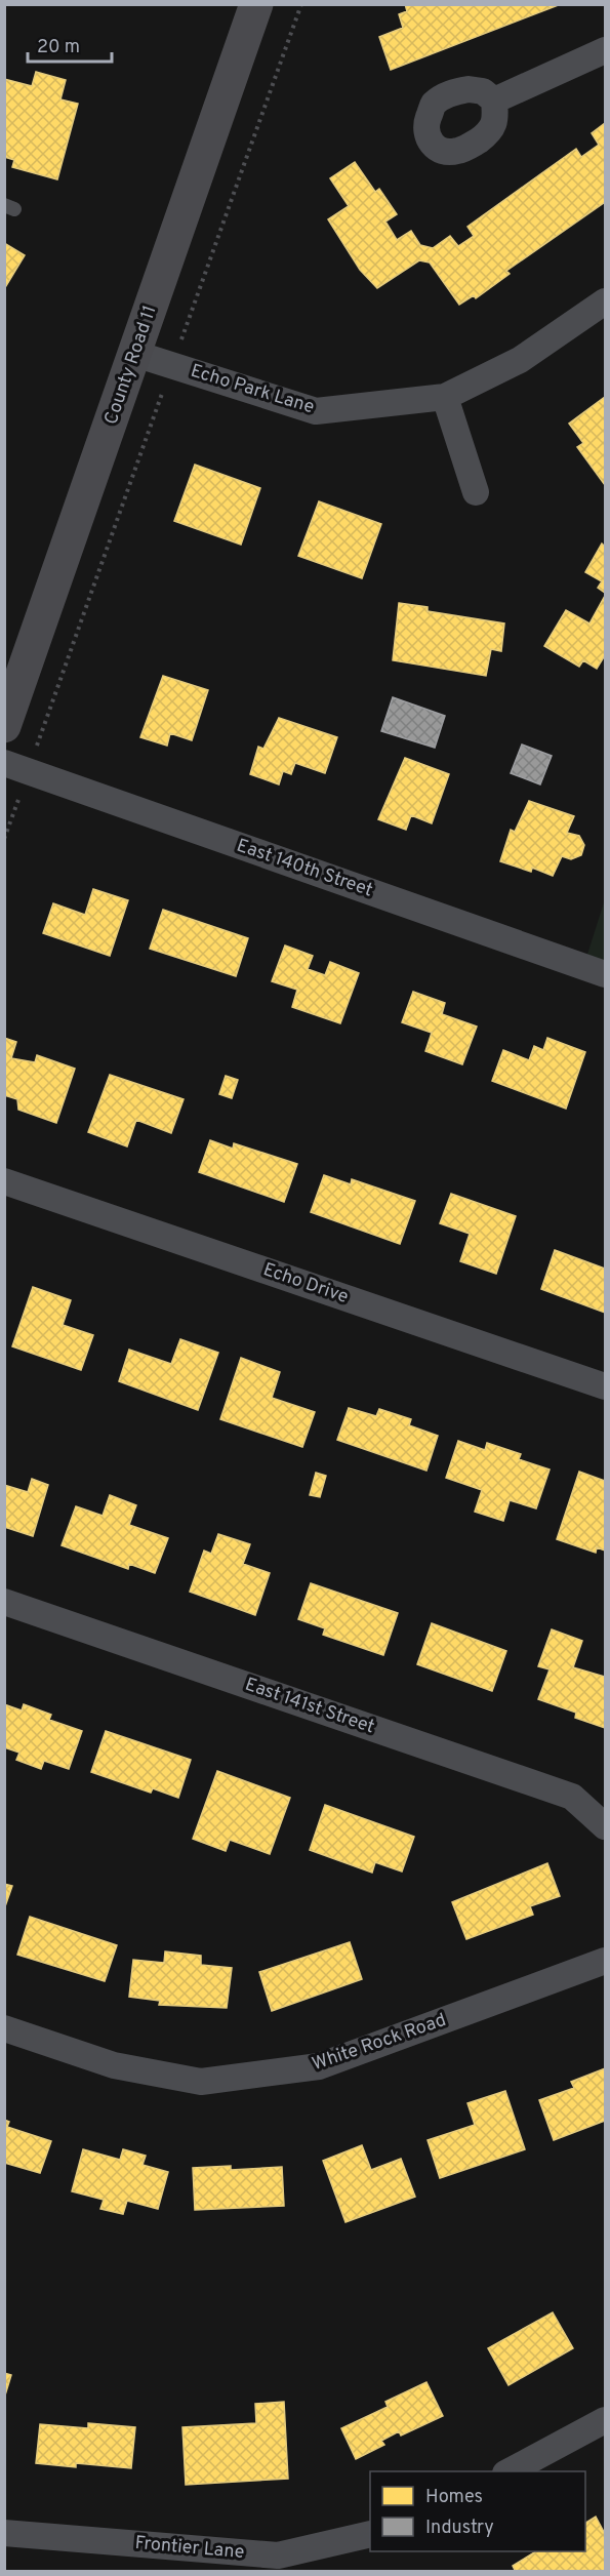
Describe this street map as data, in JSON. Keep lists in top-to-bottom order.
{
  "streets": {
    "street": [
      "County Road 11",
      "Echo Park Lane",
      "East 140th Street",
      "Echo Drive",
      "East 141st Street",
      "White Rock Road",
      "Frontier Lane"
    ]
  },
  "crossings": [
    ["County Road 11", "Echo Park Lane"]
  ],
  "legend": ["Homes", "Industry"],
  "scale_bar": "20 m"
}
